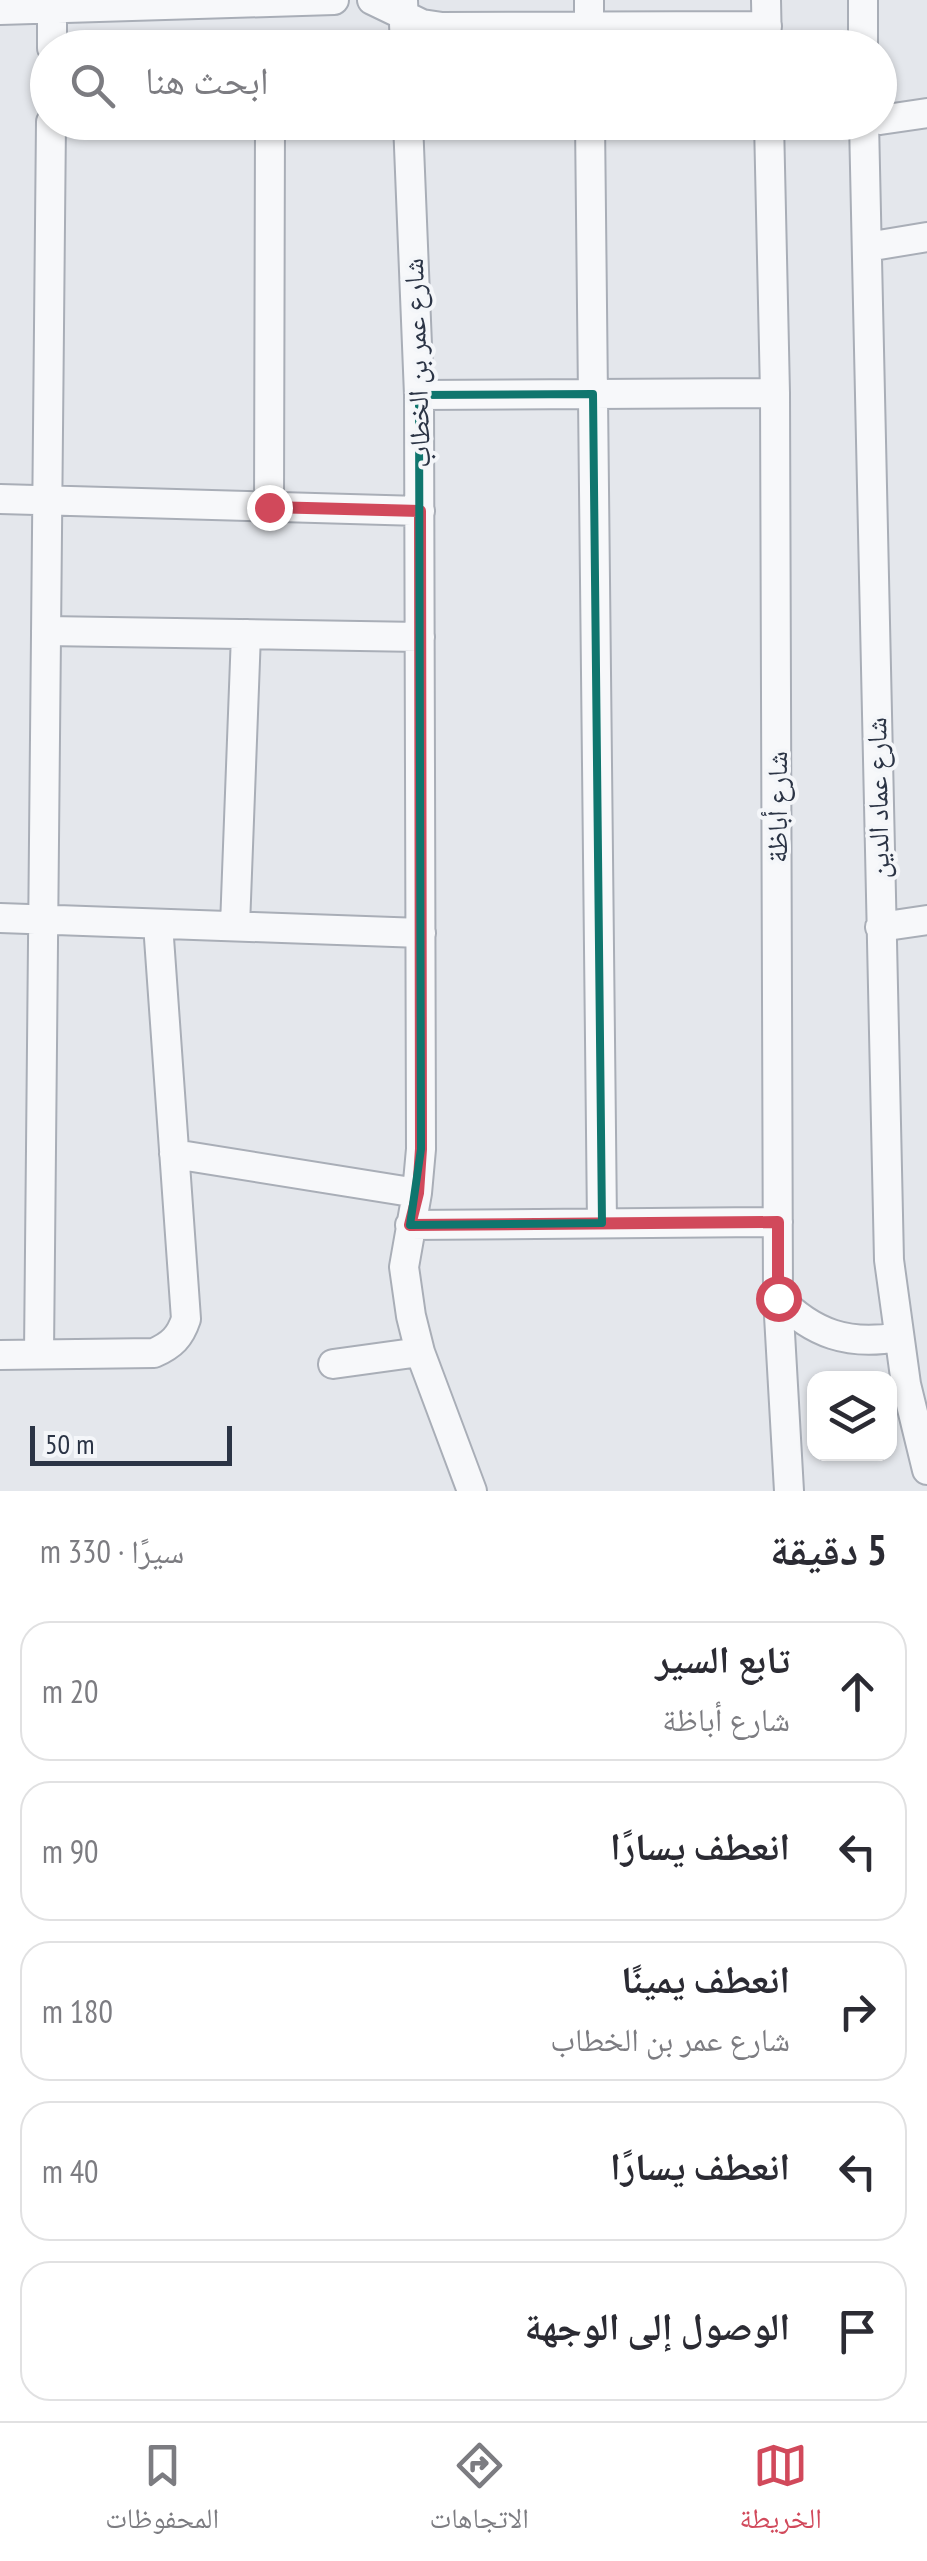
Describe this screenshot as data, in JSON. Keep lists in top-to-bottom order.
{
  "streets": {
    "street": ["شارع عمر بن الخطاب", "شارع عماد الدين", "شارع أباظة"]
  },
  "scale_bar": "50 m",
  "page": {
    "search": "ابحث هنا",
    "scale": "50 m",
    "heading": ["5 دقيقة", "سيرًا · 330 m"],
    "list": [
      ["تابع السير", "شارع أباظة", "20 m"],
      ["انعطف يسارًا", "90 m"],
      ["انعطف يمينًا", "شارع عمر بن الخطاب", "180 m"],
      ["انعطف يسارًا", "40 m"],
      "الوصول إلى الوجهة"
    ],
    "nav": ["الخريطة", "الاتجاهات", "المحفوظات"]
  }
}
